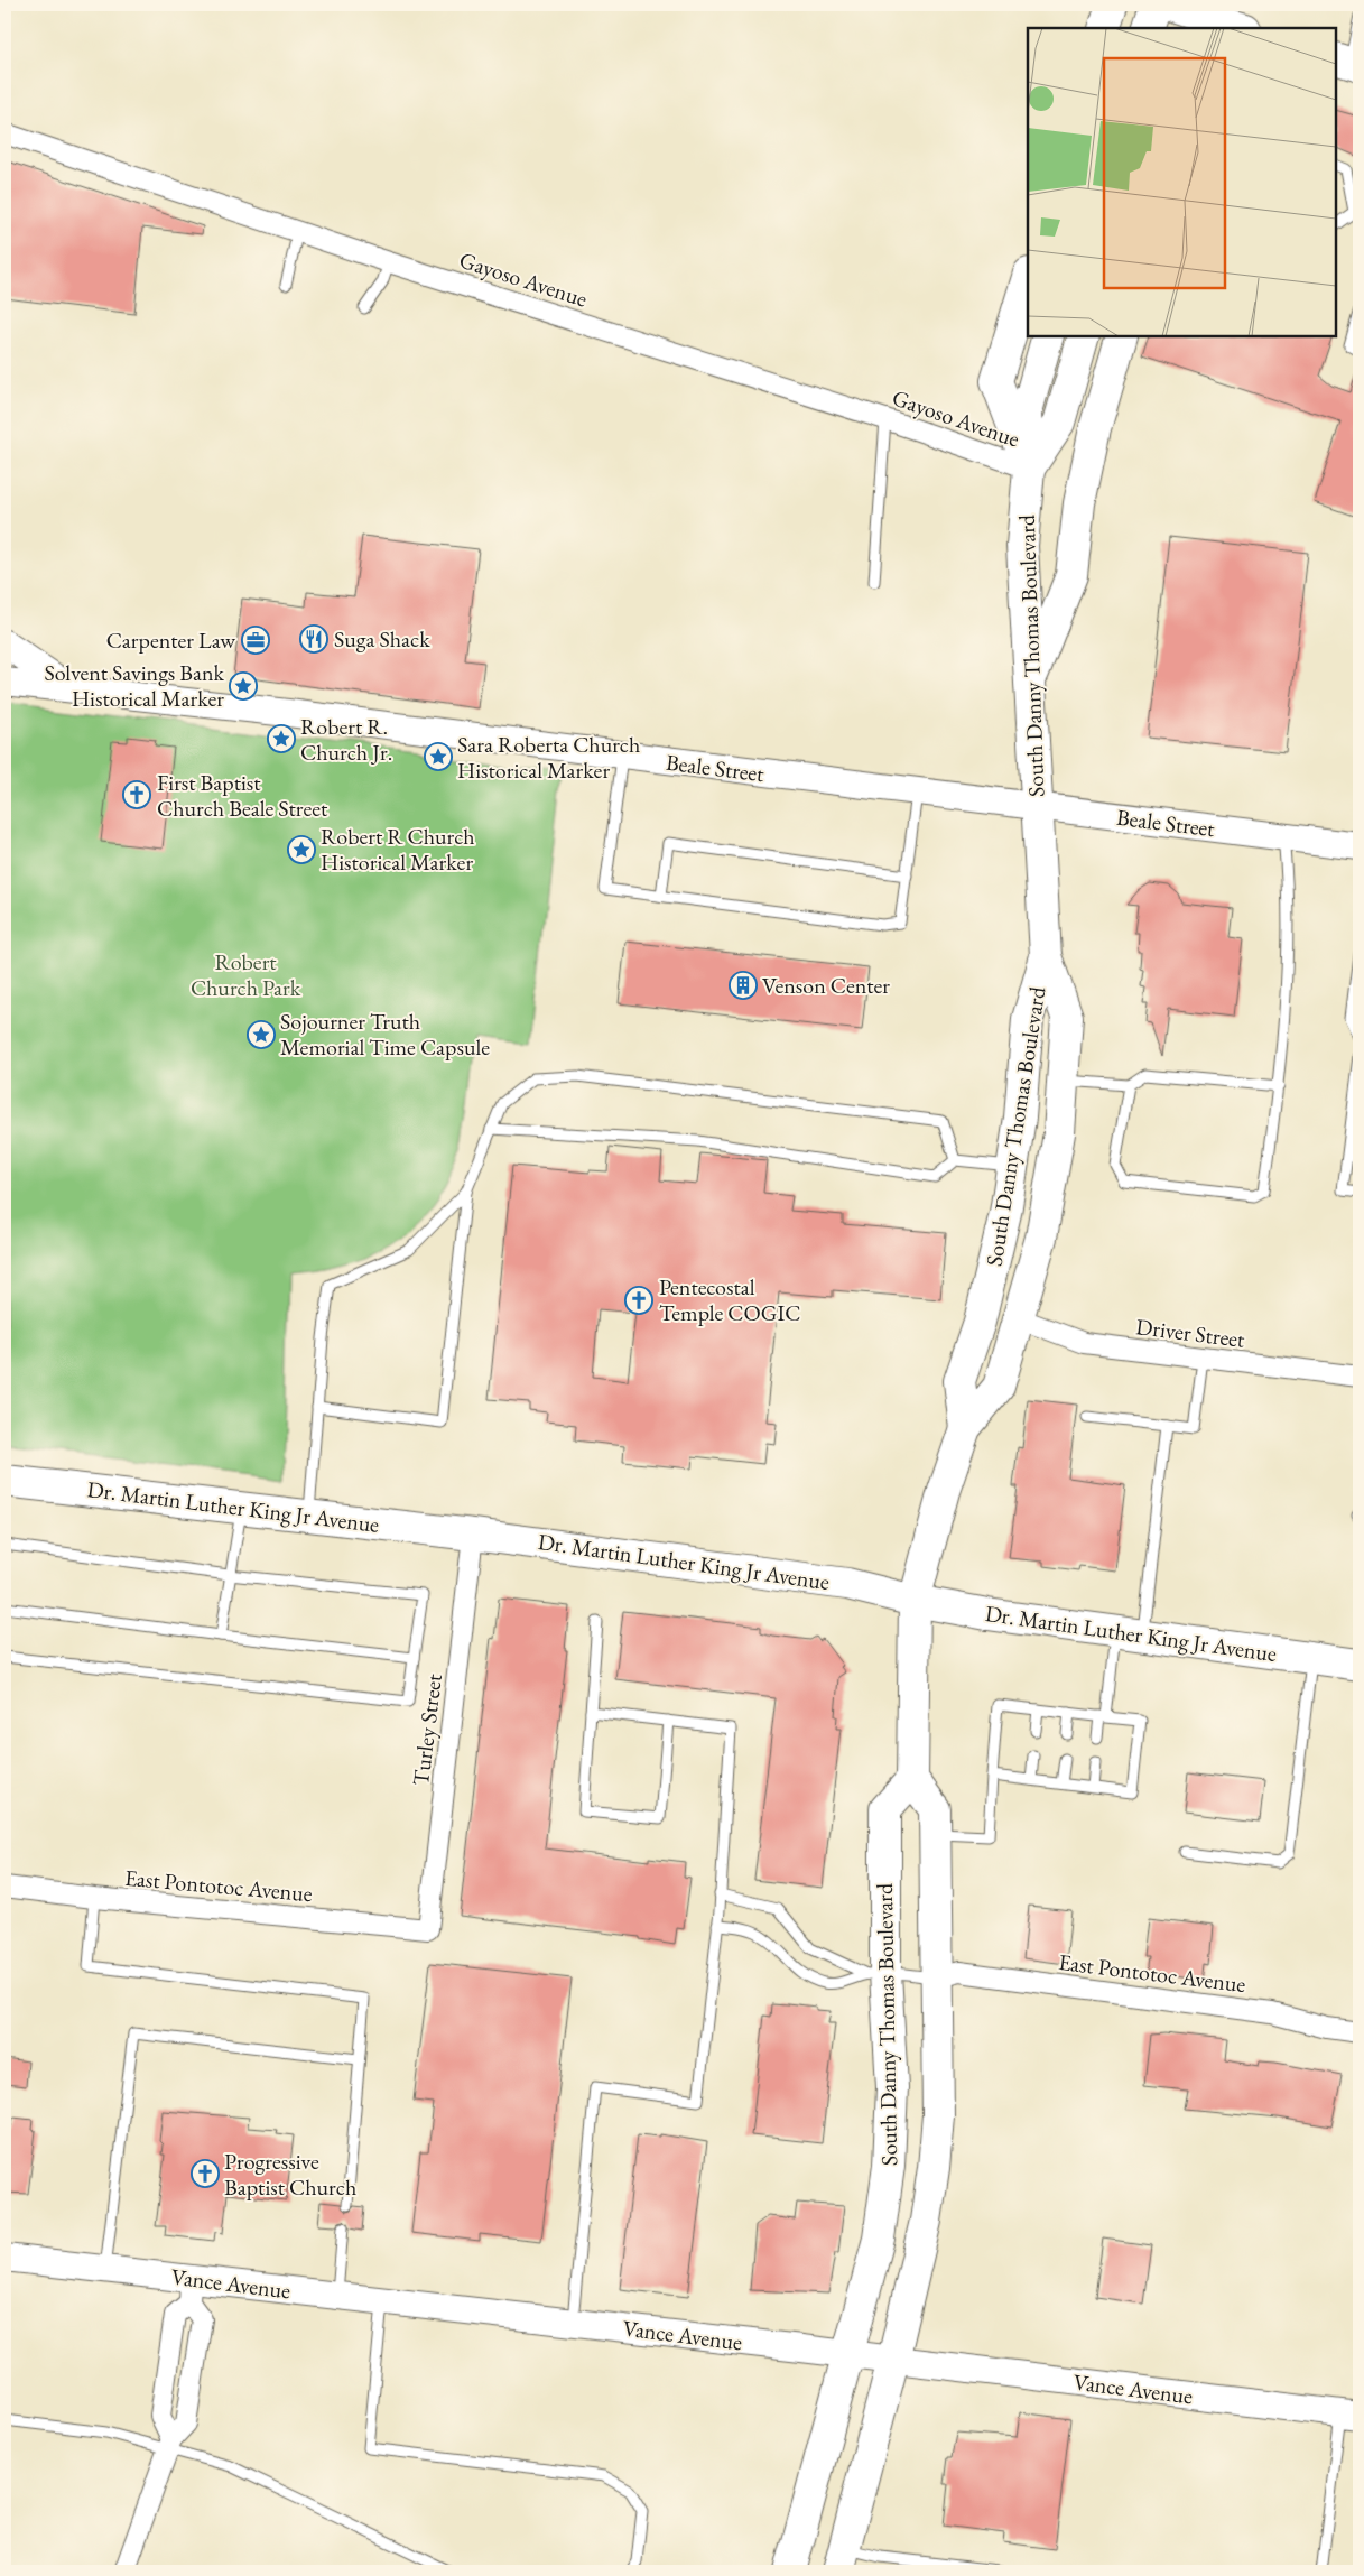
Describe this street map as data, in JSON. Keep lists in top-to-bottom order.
{
  "streets": {
    "main road": ["South Danny Thomas Boulevard", "Dr. Martin Luther King Jr Avenue"],
    "street": [
      "Gayoso Avenue",
      "Beale Street",
      "Driver Street",
      "Turley Street",
      "East Pontotoc Avenue",
      "Vance Avenue"
    ]
  },
  "crossings": [
    ["Gayoso Avenue", "South Danny Thomas Boulevard"],
    ["South Danny Thomas Boulevard", "Beale Street"],
    ["South Danny Thomas Boulevard", "Driver Street"],
    ["South Danny Thomas Boulevard", "Dr. Martin Luther King Jr Avenue"],
    ["South Danny Thomas Boulevard", "East Pontotoc Avenue"],
    ["South Danny Thomas Boulevard", "Vance Avenue"],
    ["Dr. Martin Luther King Jr Avenue", "Turley Street"],
    ["Turley Street", "East Pontotoc Avenue"]
  ],
  "parks": ["Robert Church Park"],
  "places": {
    "restaurant": ["Suga Shack"],
    "office": ["Carpenter Law"],
    "place": [
      "Solvent Savings Bank Historical Marker",
      "Robert R. Church Jr.",
      "Sara Roberta Church Historical Marker",
      "Robert R Church Historical Marker",
      "Sojourner Truth Memorial Time Capsule"
    ],
    "church": ["First Baptist Church Beale Street", "Pentecostal Temple COGIC", "Progressive Baptist Church"],
    "building": ["Venson Center"]
  }
}
